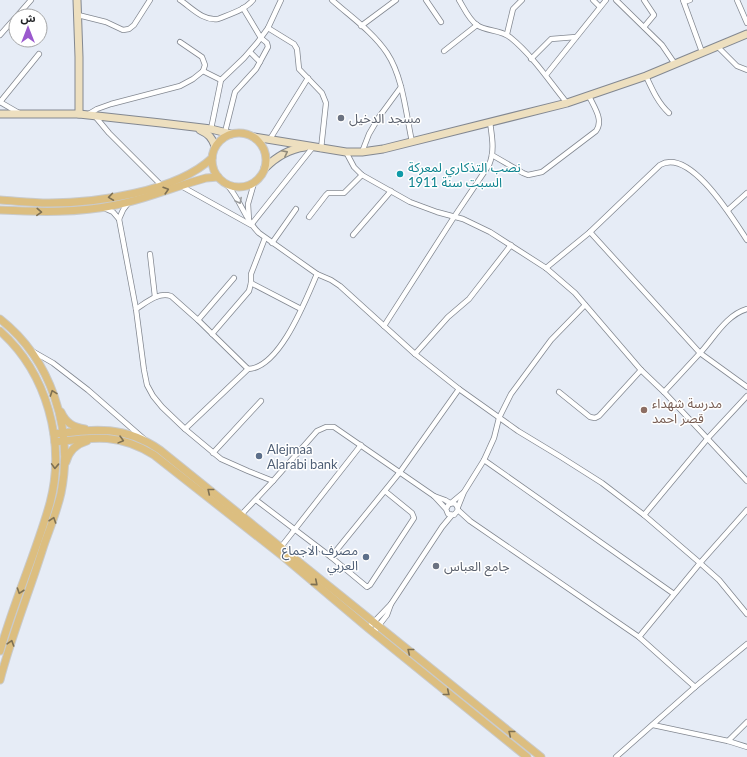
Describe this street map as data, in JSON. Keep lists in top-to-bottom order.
{
  "places": [
    "مسجد الدخيل",
    "نصب التذكاري لمعركة السبت سنة 1911",
    "مدرسة شهداء قصر احمد",
    "Alejmaa Alarabi bank",
    "مصرف الاجماع العربي",
    "جامع العباس"
  ],
  "north": "top"
}
